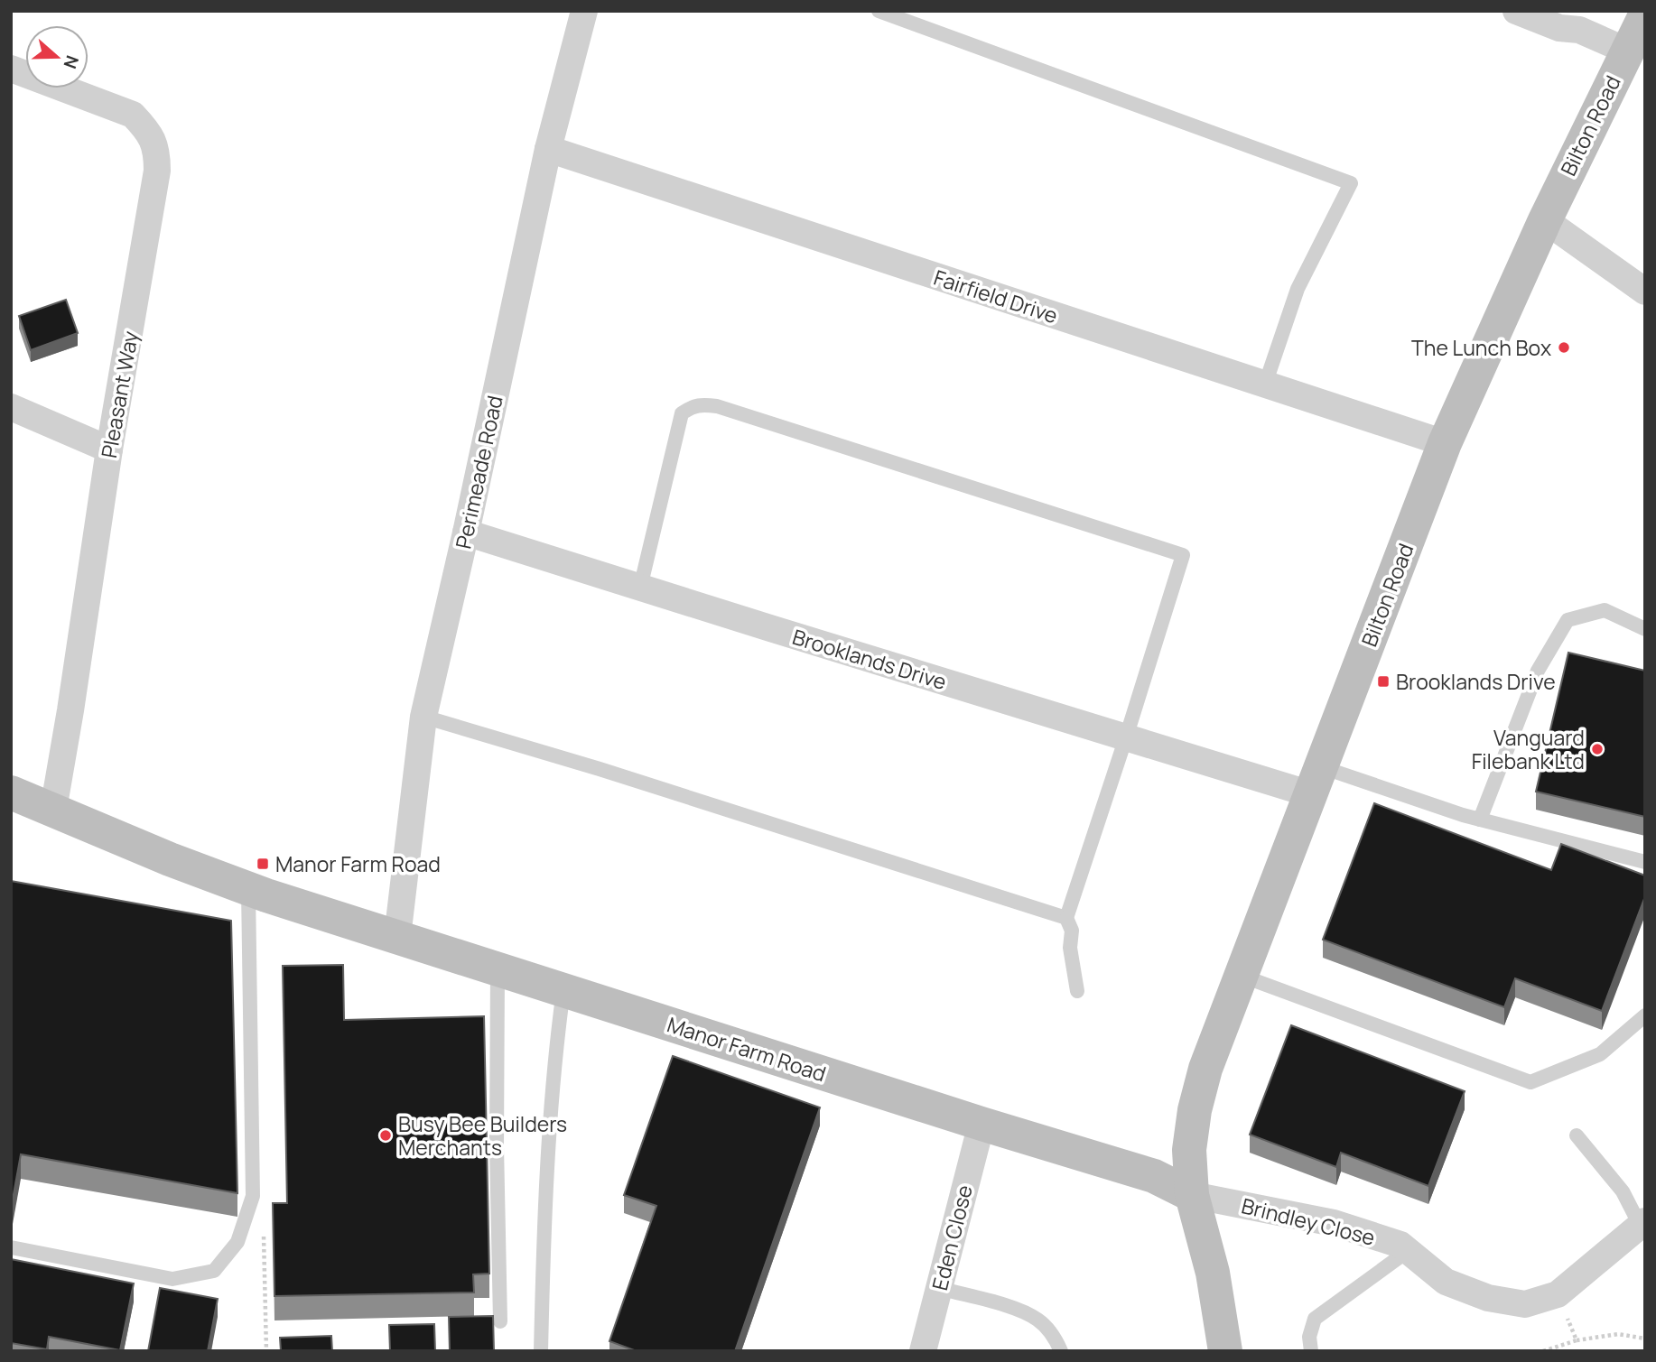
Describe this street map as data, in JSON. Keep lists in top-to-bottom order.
{
  "streets": {
    "street": [
      "Bilton Road",
      "Fairfield Drive",
      "Pleasant Way",
      "Perimeade Road",
      "Brooklands Drive",
      "Manor Farm Road",
      "Brindley Close",
      "Eden Close"
    ]
  },
  "crossings": [
    ["Bilton Road", "Fairfield Drive"],
    ["Bilton Road", "Brooklands Drive"],
    ["Bilton Road", "Manor Farm Road"],
    ["Bilton Road", "Brindley Close"],
    ["Fairfield Drive", "Perimeade Road"],
    ["Pleasant Way", "Manor Farm Road"],
    ["Perimeade Road", "Brooklands Drive"],
    ["Perimeade Road", "Manor Farm Road"],
    ["Manor Farm Road", "Brindley Close"],
    ["Manor Farm Road", "Eden Close"]
  ],
  "places": {
    "other": ["The Lunch Box", "Vanguard Filebank Ltd", "Busy Bee Builders Merchants"],
    "transit": ["Brooklands Drive", "Manor Farm Road"]
  },
  "north": "right"
}
